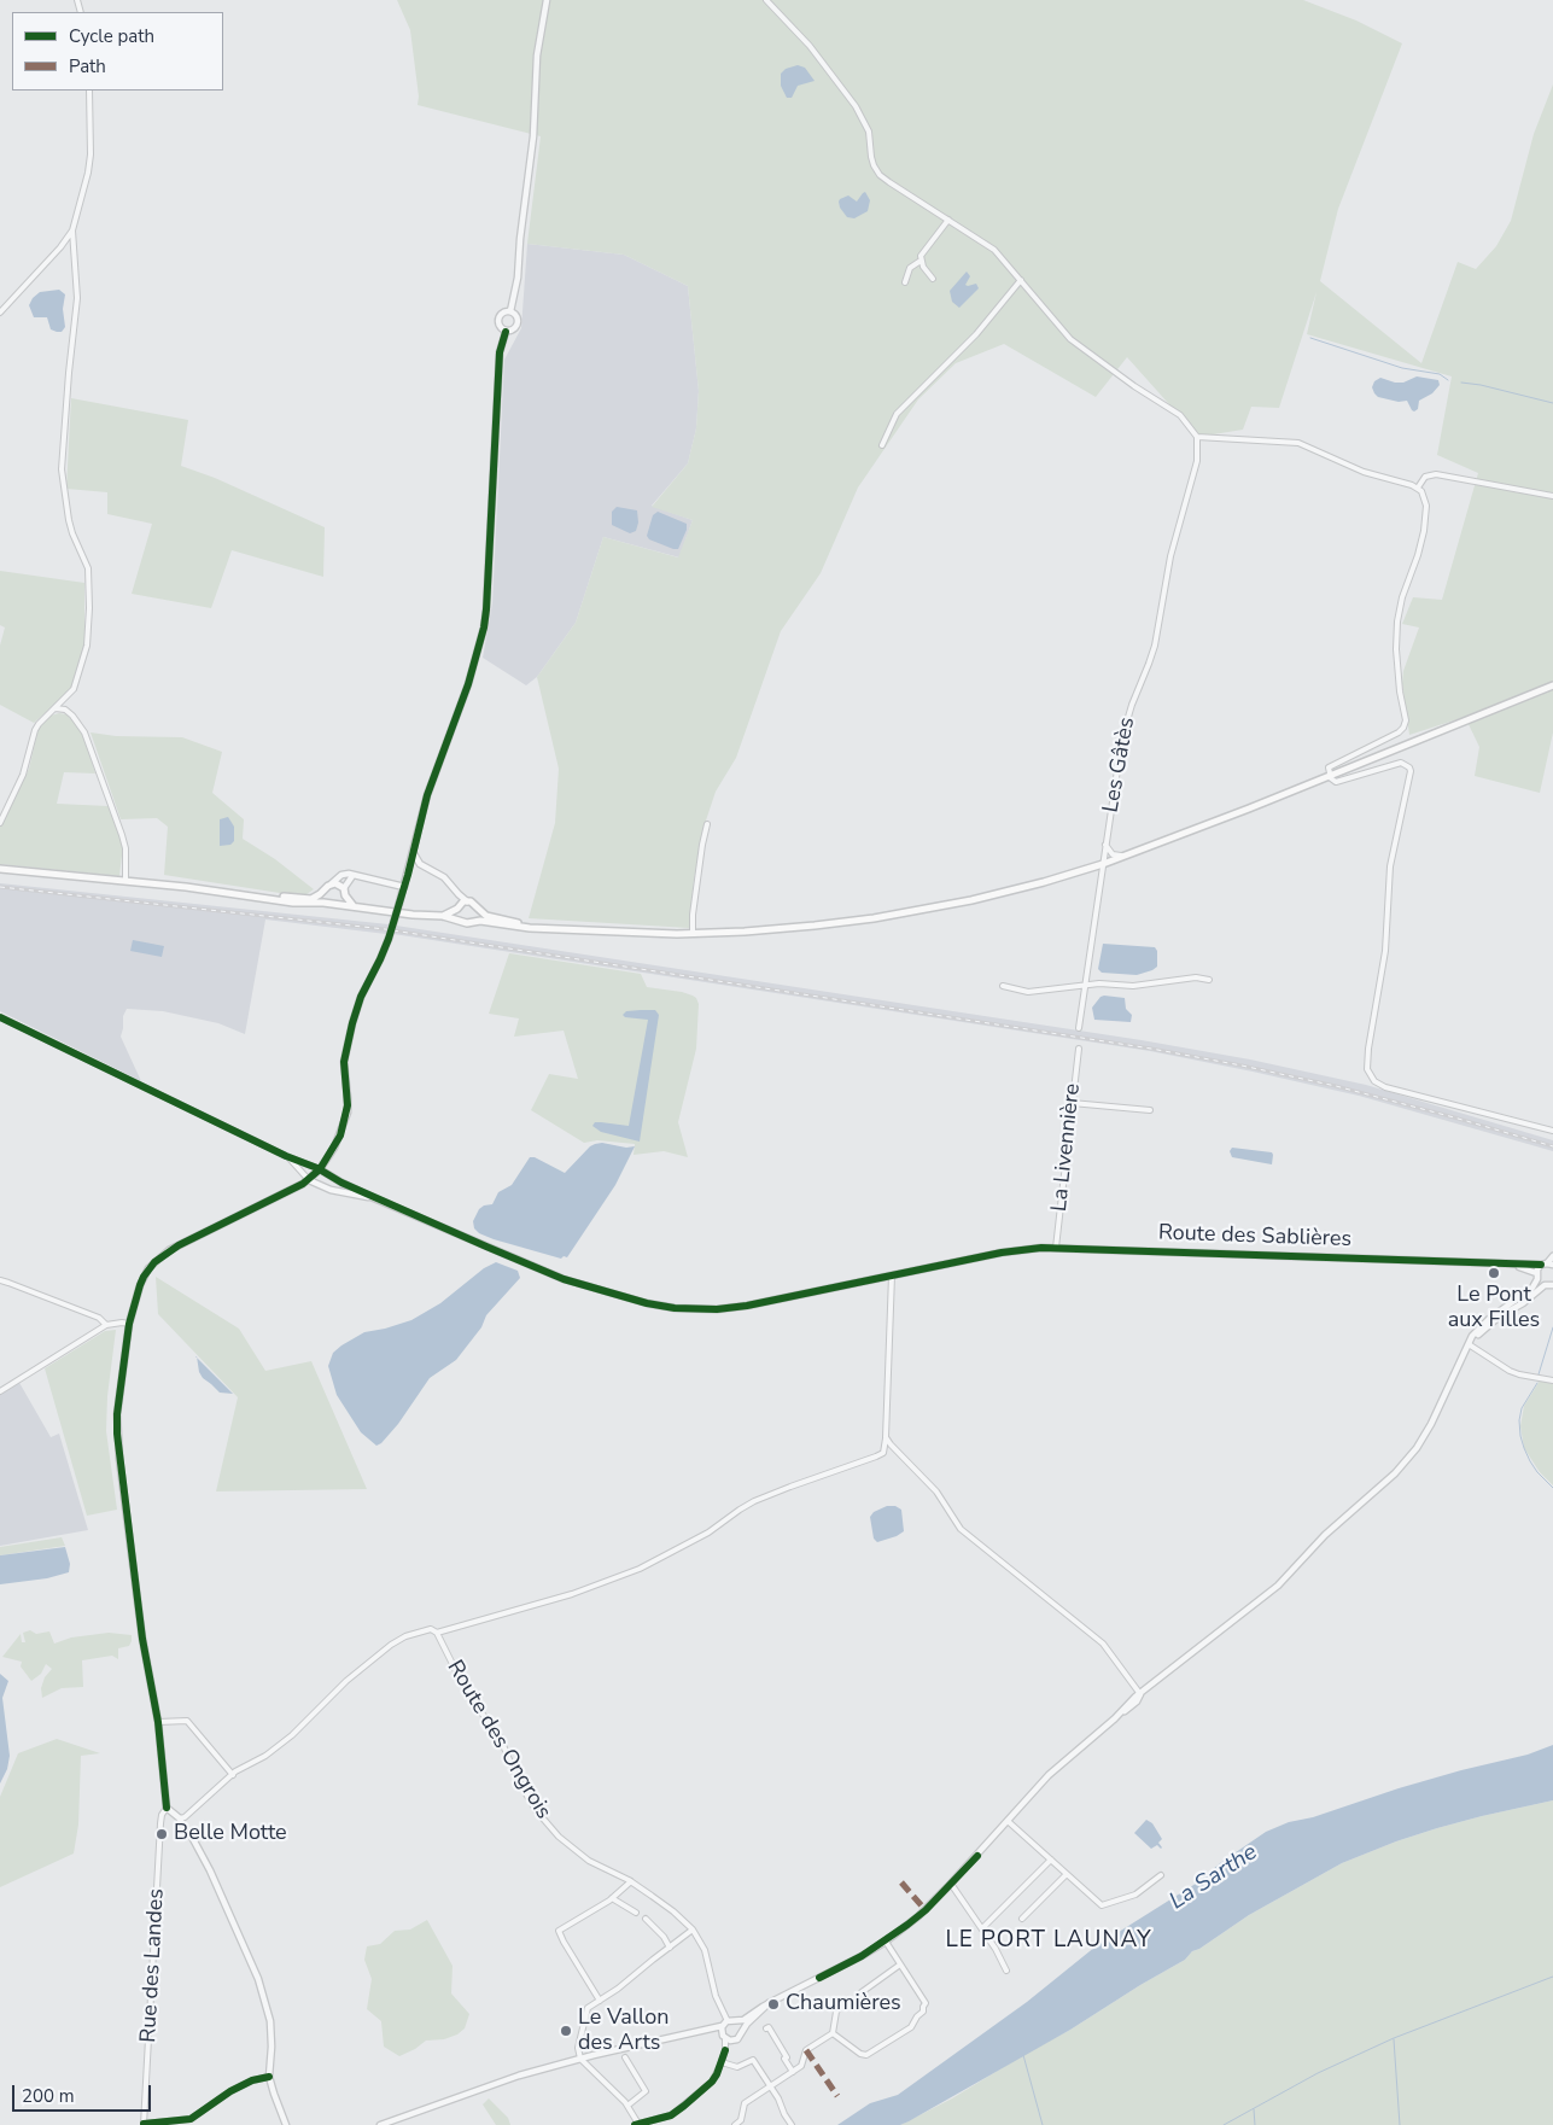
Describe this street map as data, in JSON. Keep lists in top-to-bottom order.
{
  "streets": {
    "street": [
      "Les Gâtès",
      "La Livennière",
      "Route des Sablières",
      "Route des Ongrois",
      "Rue des Landes"
    ]
  },
  "crossings": [
    ["La Livennière", "Route des Sablières"]
  ],
  "districts": ["LE PORT LAUNAY"],
  "water": ["La Sarthe"],
  "places": [
    "Le Pont aux Filles",
    "Belle Motte",
    "Chaumières",
    "Le Vallon des Arts"
  ],
  "legend": ["Cycle path", "Path"],
  "scale_bar": "200 m"
}
